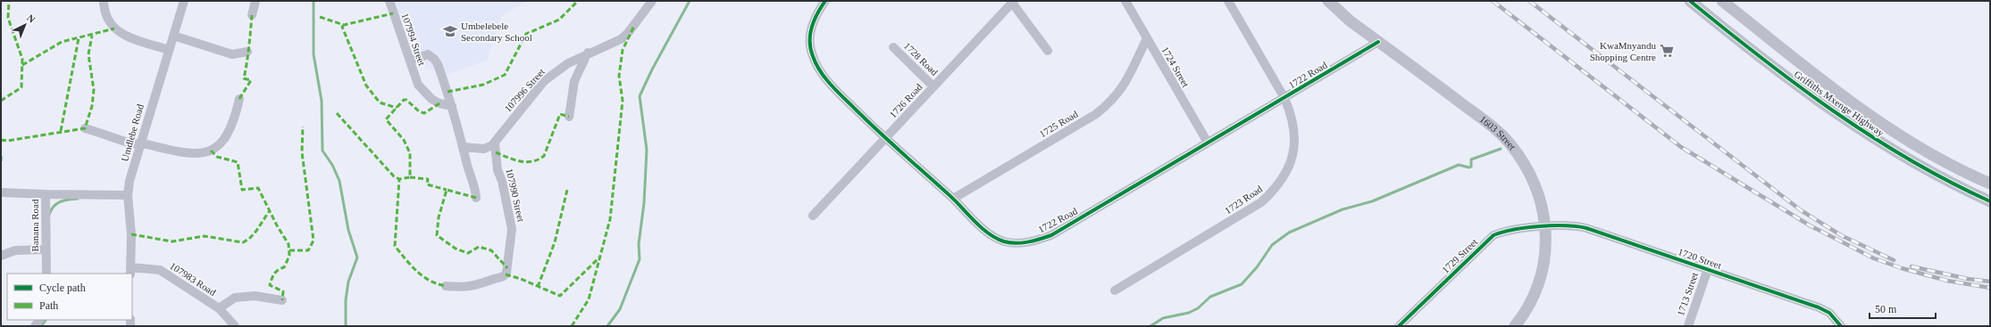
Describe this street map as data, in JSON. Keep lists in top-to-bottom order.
{
  "streets": {
    "street": [
      "107994 Street",
      "1728 Road",
      "1724 Street",
      "1722 Road",
      "107996 Street",
      "1726 Road",
      "Griffiths Mxenge Highway",
      "1725 Road",
      "Umdlebe Road",
      "1603 Street",
      "107990 Street",
      "1723 Road",
      "Banana Road",
      "1729 Street",
      "1720 Street",
      "107983 Road",
      "1713 Street"
    ]
  },
  "crossings": [
    ["1728 Road", "1726 Road"],
    ["1724 Street", "1722 Road"],
    ["1724 Street", "1725 Road"],
    ["1722 Road", "1726 Road"],
    ["1722 Road", "1725 Road"],
    ["1722 Road", "1603 Street"],
    ["1722 Road", "1723 Road"],
    ["107996 Street", "107990 Street"],
    ["Umdlebe Road", "Banana Road"],
    ["Umdlebe Road", "107983 Road"],
    ["1603 Street", "1729 Street"],
    ["1603 Street", "1720 Street"],
    ["1729 Street", "1720 Street"],
    ["1720 Street", "1713 Street"]
  ],
  "places": {
    "school or university": ["Umbelebele Secondary School"],
    "supermarket": ["KwaMnyandu Shopping Centre"]
  },
  "legend": ["Cycle path", "Path"],
  "scale_bar": "50 m",
  "north": "top right"
}
